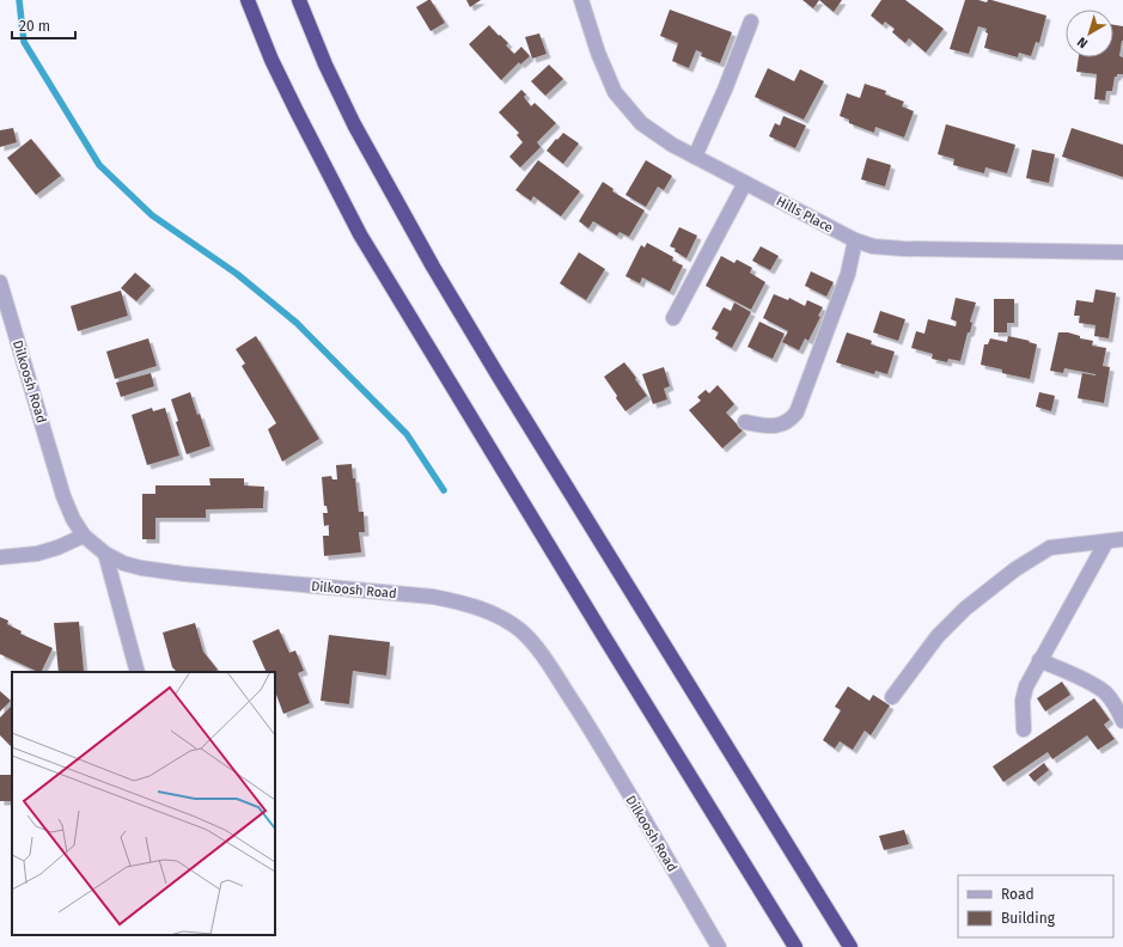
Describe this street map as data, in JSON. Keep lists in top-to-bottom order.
{
  "streets": {
    "street": ["Hills Place", "Dilkoosh Road"]
  },
  "legend": ["Road", "Building"],
  "scale_bar": "20 m",
  "north": "bottom left"
}
